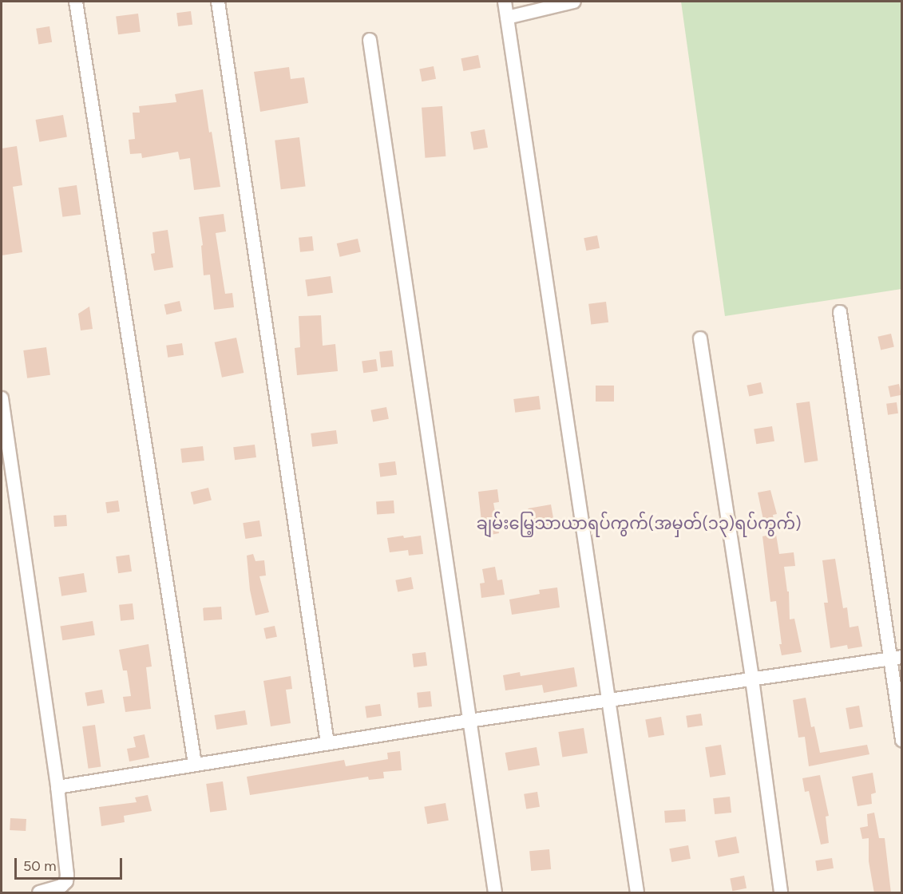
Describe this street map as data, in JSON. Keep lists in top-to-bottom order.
{
  "districts": ["ချမ်းမြေ့သာယာရပ်ကွက်(အမှတ်(၁၃)ရပ်ကွက်)"],
  "scale_bar": "50 m"
}
